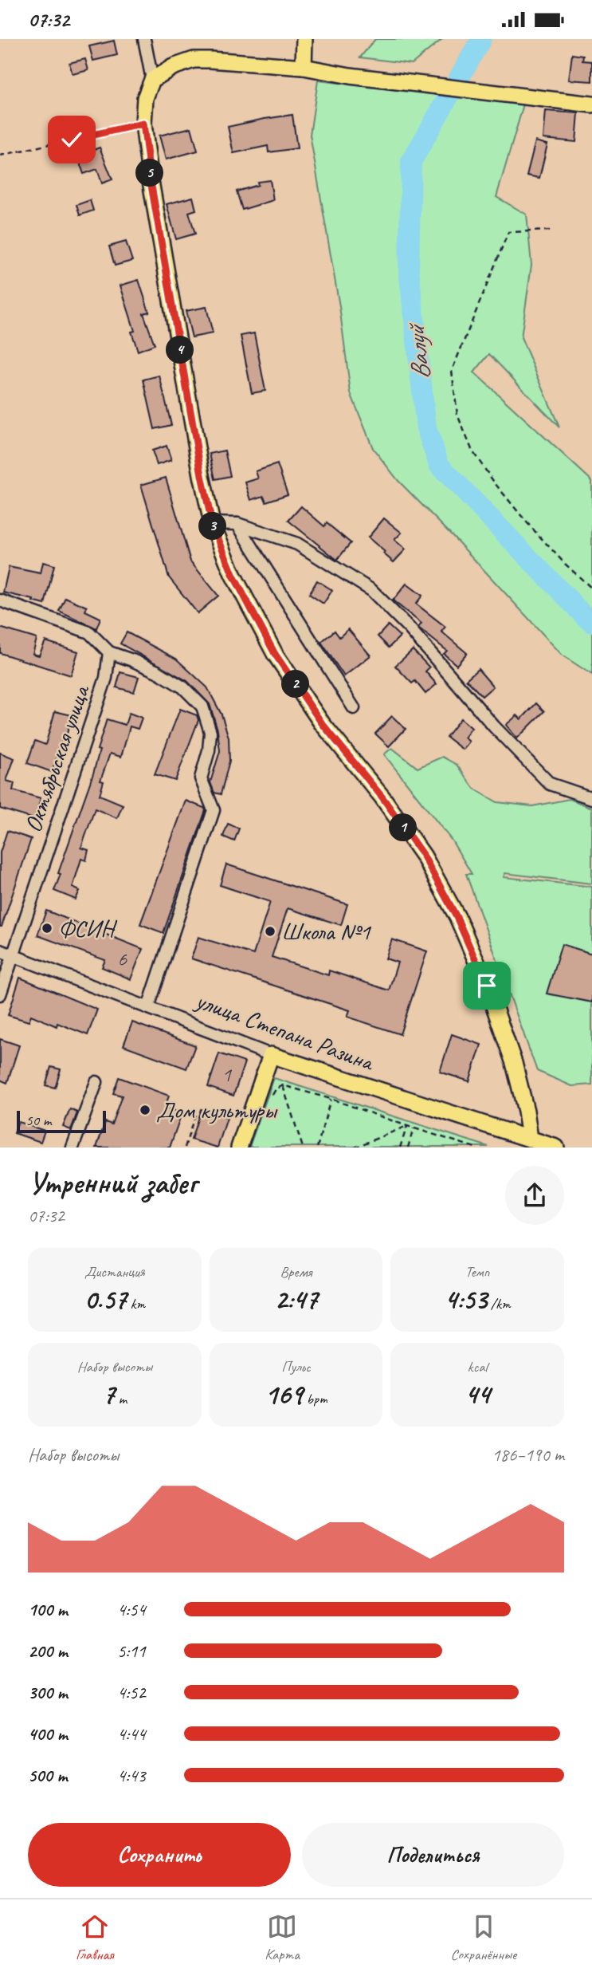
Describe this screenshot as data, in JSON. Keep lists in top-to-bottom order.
{
  "streets": {
    "main road": ["улица Степана Разина"],
    "street": ["Октябрьская улица"]
  },
  "crossings": [
    ["Октябрьская улица", "улица Степана Разина"]
  ],
  "water": ["Валуй"],
  "places": ["ФСИН", "Школа №1", "Дом культуры"],
  "house_numbers": ["6", "1"],
  "scale_bar": "50 m",
  "page": {
    "status": "07:32",
    "pins": [
      "5",
      "4",
      "3",
      "2",
      "1"
    ],
    "scale": "50 m",
    "heading": ["Утренний забег", "07:32"],
    "stats": [
      ["Дистанция", "0.57 km"],
      ["Время", "2:47"],
      ["Темп", "4:53 /km"],
      ["Набор высоты", "7 m"],
      ["Пульс", "169 bpm"],
      ["kcal", "44"]
    ],
    "chart": ["Набор высоты", "186–190 m"],
    "list": [
      {
        "name": "100 m",
        "note": "4:54"
      },
      {
        "name": "200 m",
        "note": "5:11"
      },
      {
        "name": "300 m",
        "note": "4:52"
      },
      {
        "name": "400 m",
        "note": "4:44"
      },
      {
        "name": "500 m",
        "note": "4:43"
      }
    ],
    "buttons": ["Сохранить", "Поделиться"],
    "tabs": ["Главная", "Карта", "Сохранённые"]
  }
}
